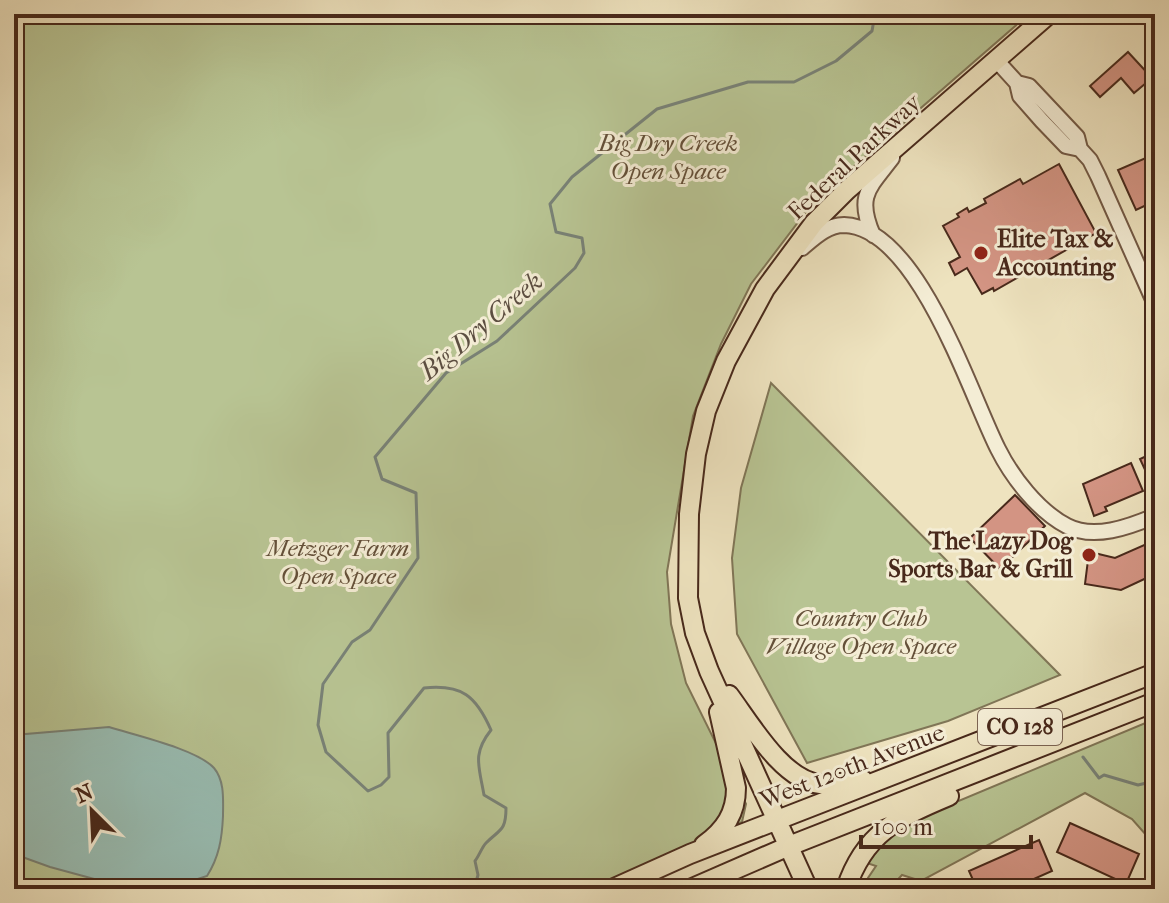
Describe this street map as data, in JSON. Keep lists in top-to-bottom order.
{
  "streets": {
    "main road": ["Federal Parkway", "CO 128", "West 120th Avenue"]
  },
  "crossings": [
    ["Federal Parkway", "CO 128"],
    ["Federal Parkway", "West 120th Avenue"]
  ],
  "water": ["Big Dry Creek"],
  "parks": ["Big Dry Creek Open Space", "Metzger Farm Open Space", "Country Club Village Open Space"],
  "places": ["Elite Tax & Accounting", "The Lazy Dog Sports Bar & Grill"],
  "scale_bar": "100 m",
  "north": "top left"
}
